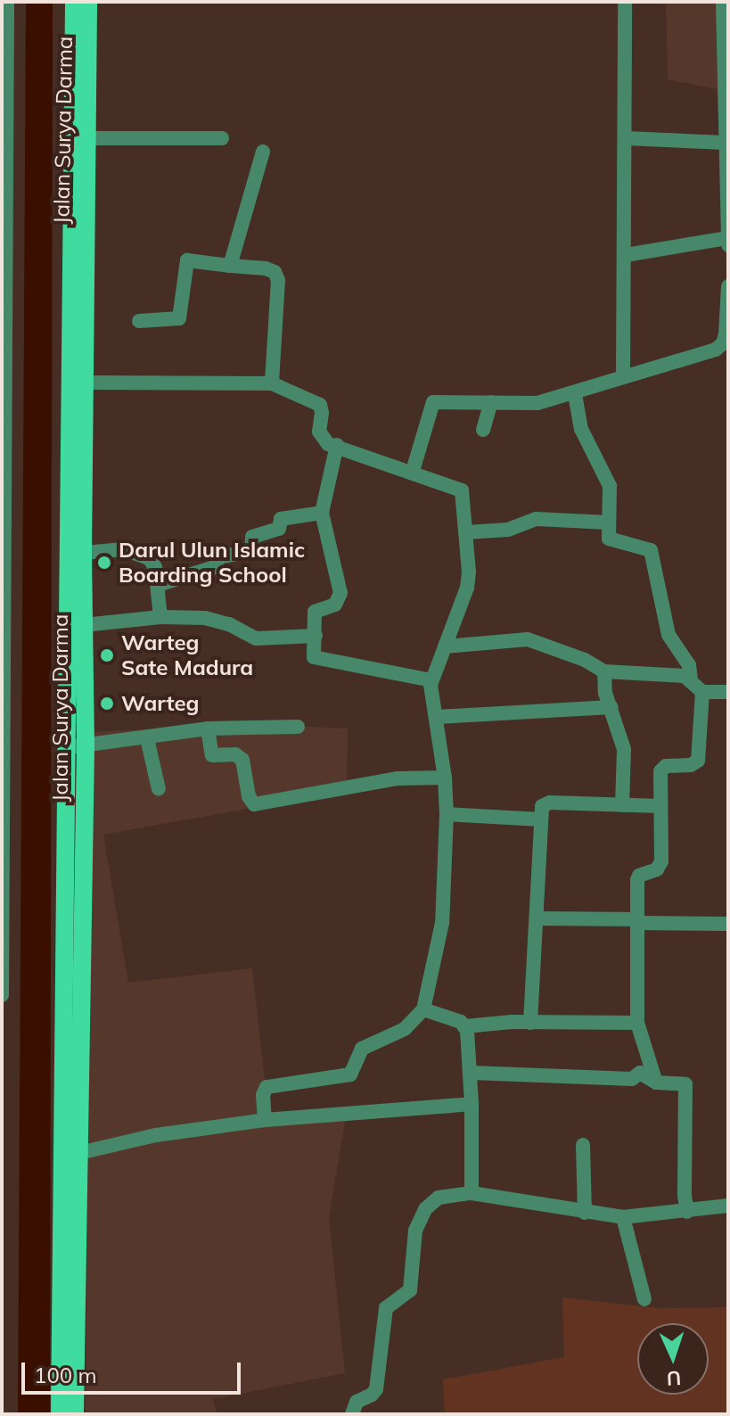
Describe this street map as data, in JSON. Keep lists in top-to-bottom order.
{
  "streets": {
    "main road": ["Jalan Surya Darma"]
  },
  "places": ["Darul Ulun Islamic Boarding School", "Warteg Sate Madura", "Warteg"],
  "scale_bar": "100 m",
  "north": "bottom"
}
